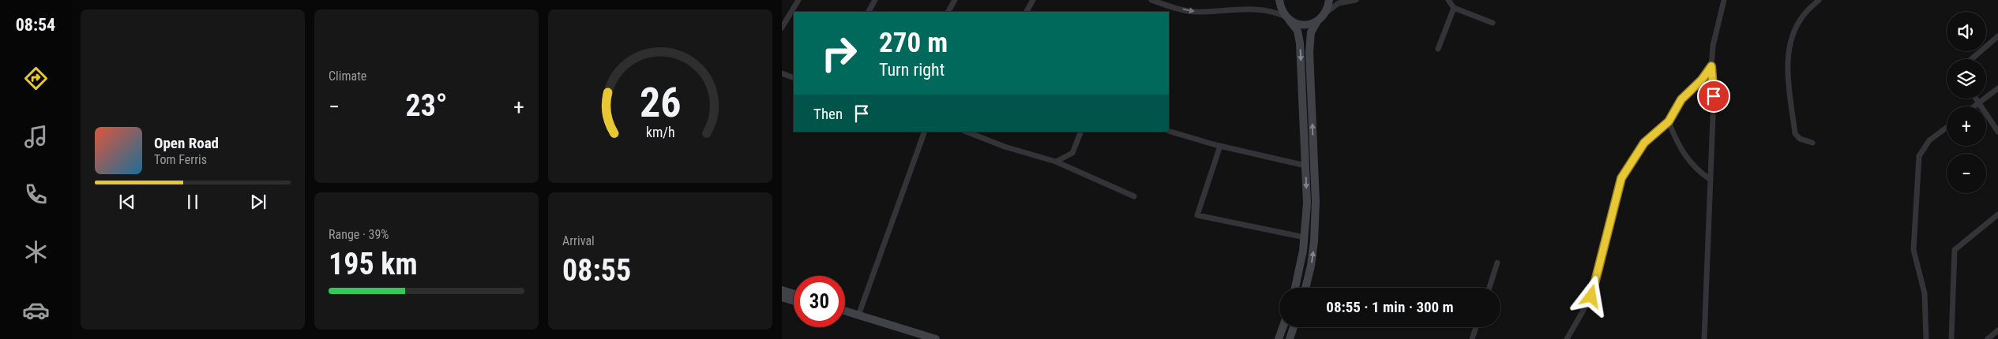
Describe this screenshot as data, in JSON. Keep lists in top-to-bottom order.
{
  "page": {
    "tabs": "08:54",
    "tile": [
      "Climate",
      ["Range · 39%", "195 km"],
      ["Arrival", "08:55"]
    ],
    "map_buttons": ["+", "−"],
    "turn": ["270 m", "Turn right"],
    "heat": ["−", "23°", "+"],
    "then": "Then",
    "song": ["Open Road", "Tom Ferris"],
    "limit": "30",
    "trip": "08:55 · 1 min · 300 m",
    "gauge": ["26", "km/h"]
  }
}
